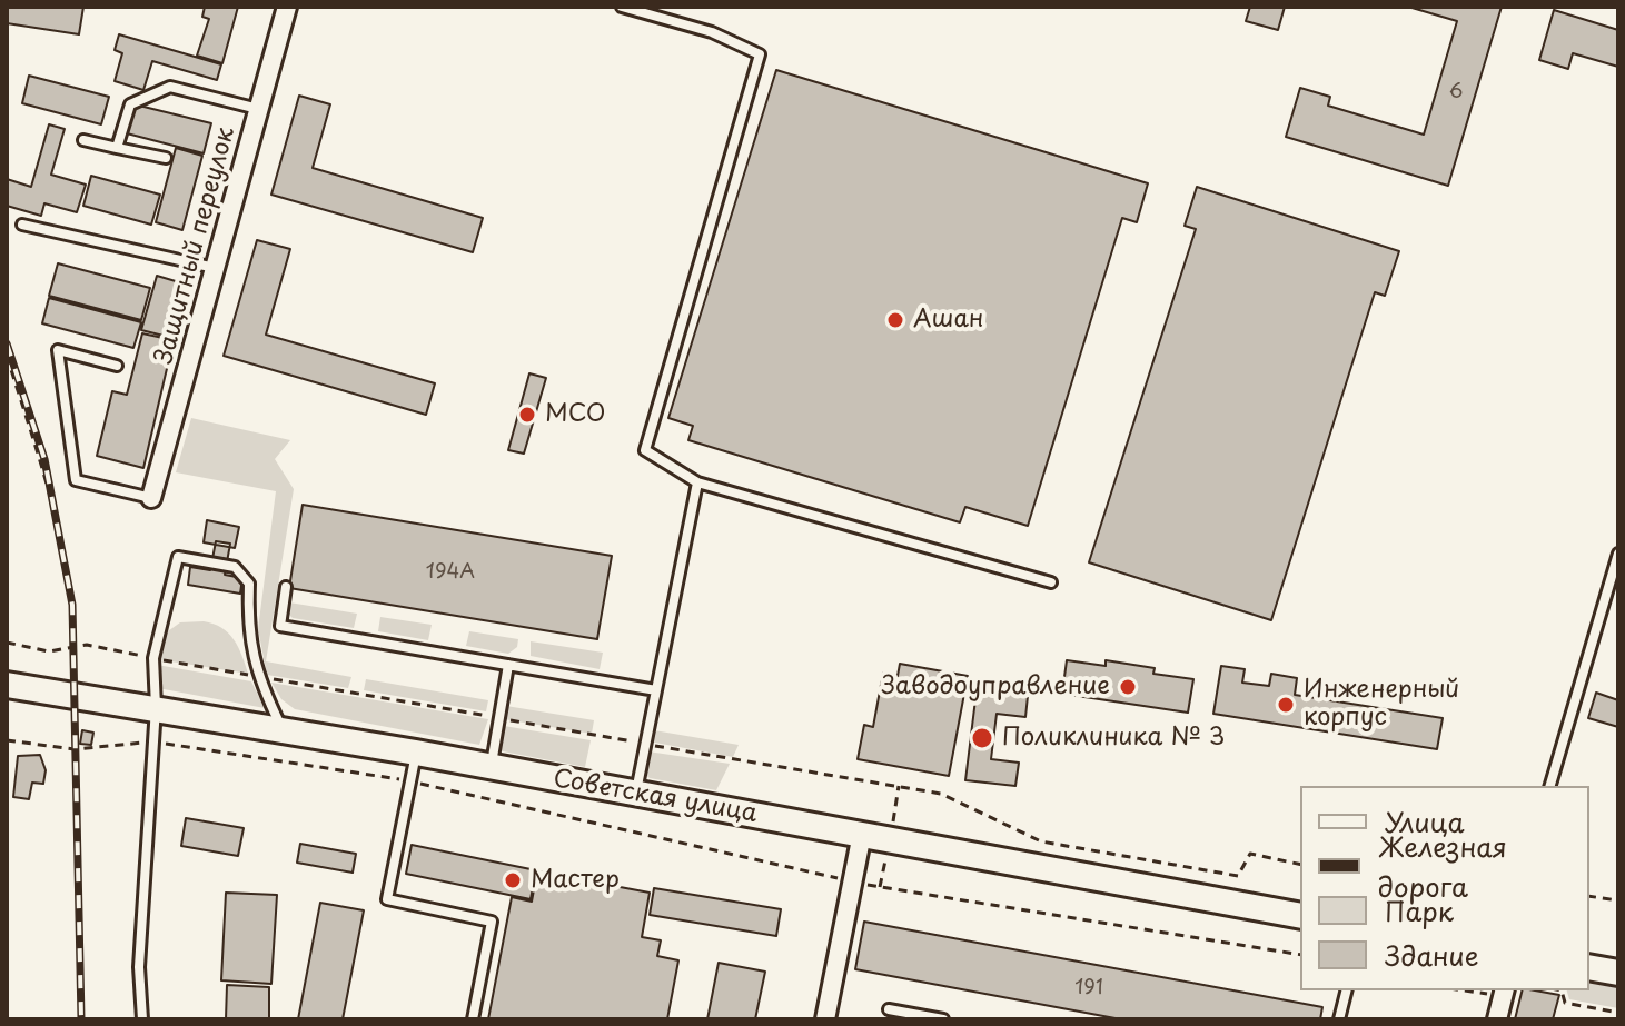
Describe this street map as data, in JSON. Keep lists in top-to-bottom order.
{
  "streets": {
    "main road": ["Советская улица"],
    "street": ["Защитный переулок"]
  },
  "places": [
    "Ашан",
    "МСО",
    "Заводоуправление",
    "Инженерный корпус",
    "Поликлиника № 3",
    "Мастер"
  ],
  "house_numbers": ["6", "194А", "191"],
  "legend": [
    "Улица",
    "Железная дорога",
    "Парк",
    "Здание"
  ]
}
